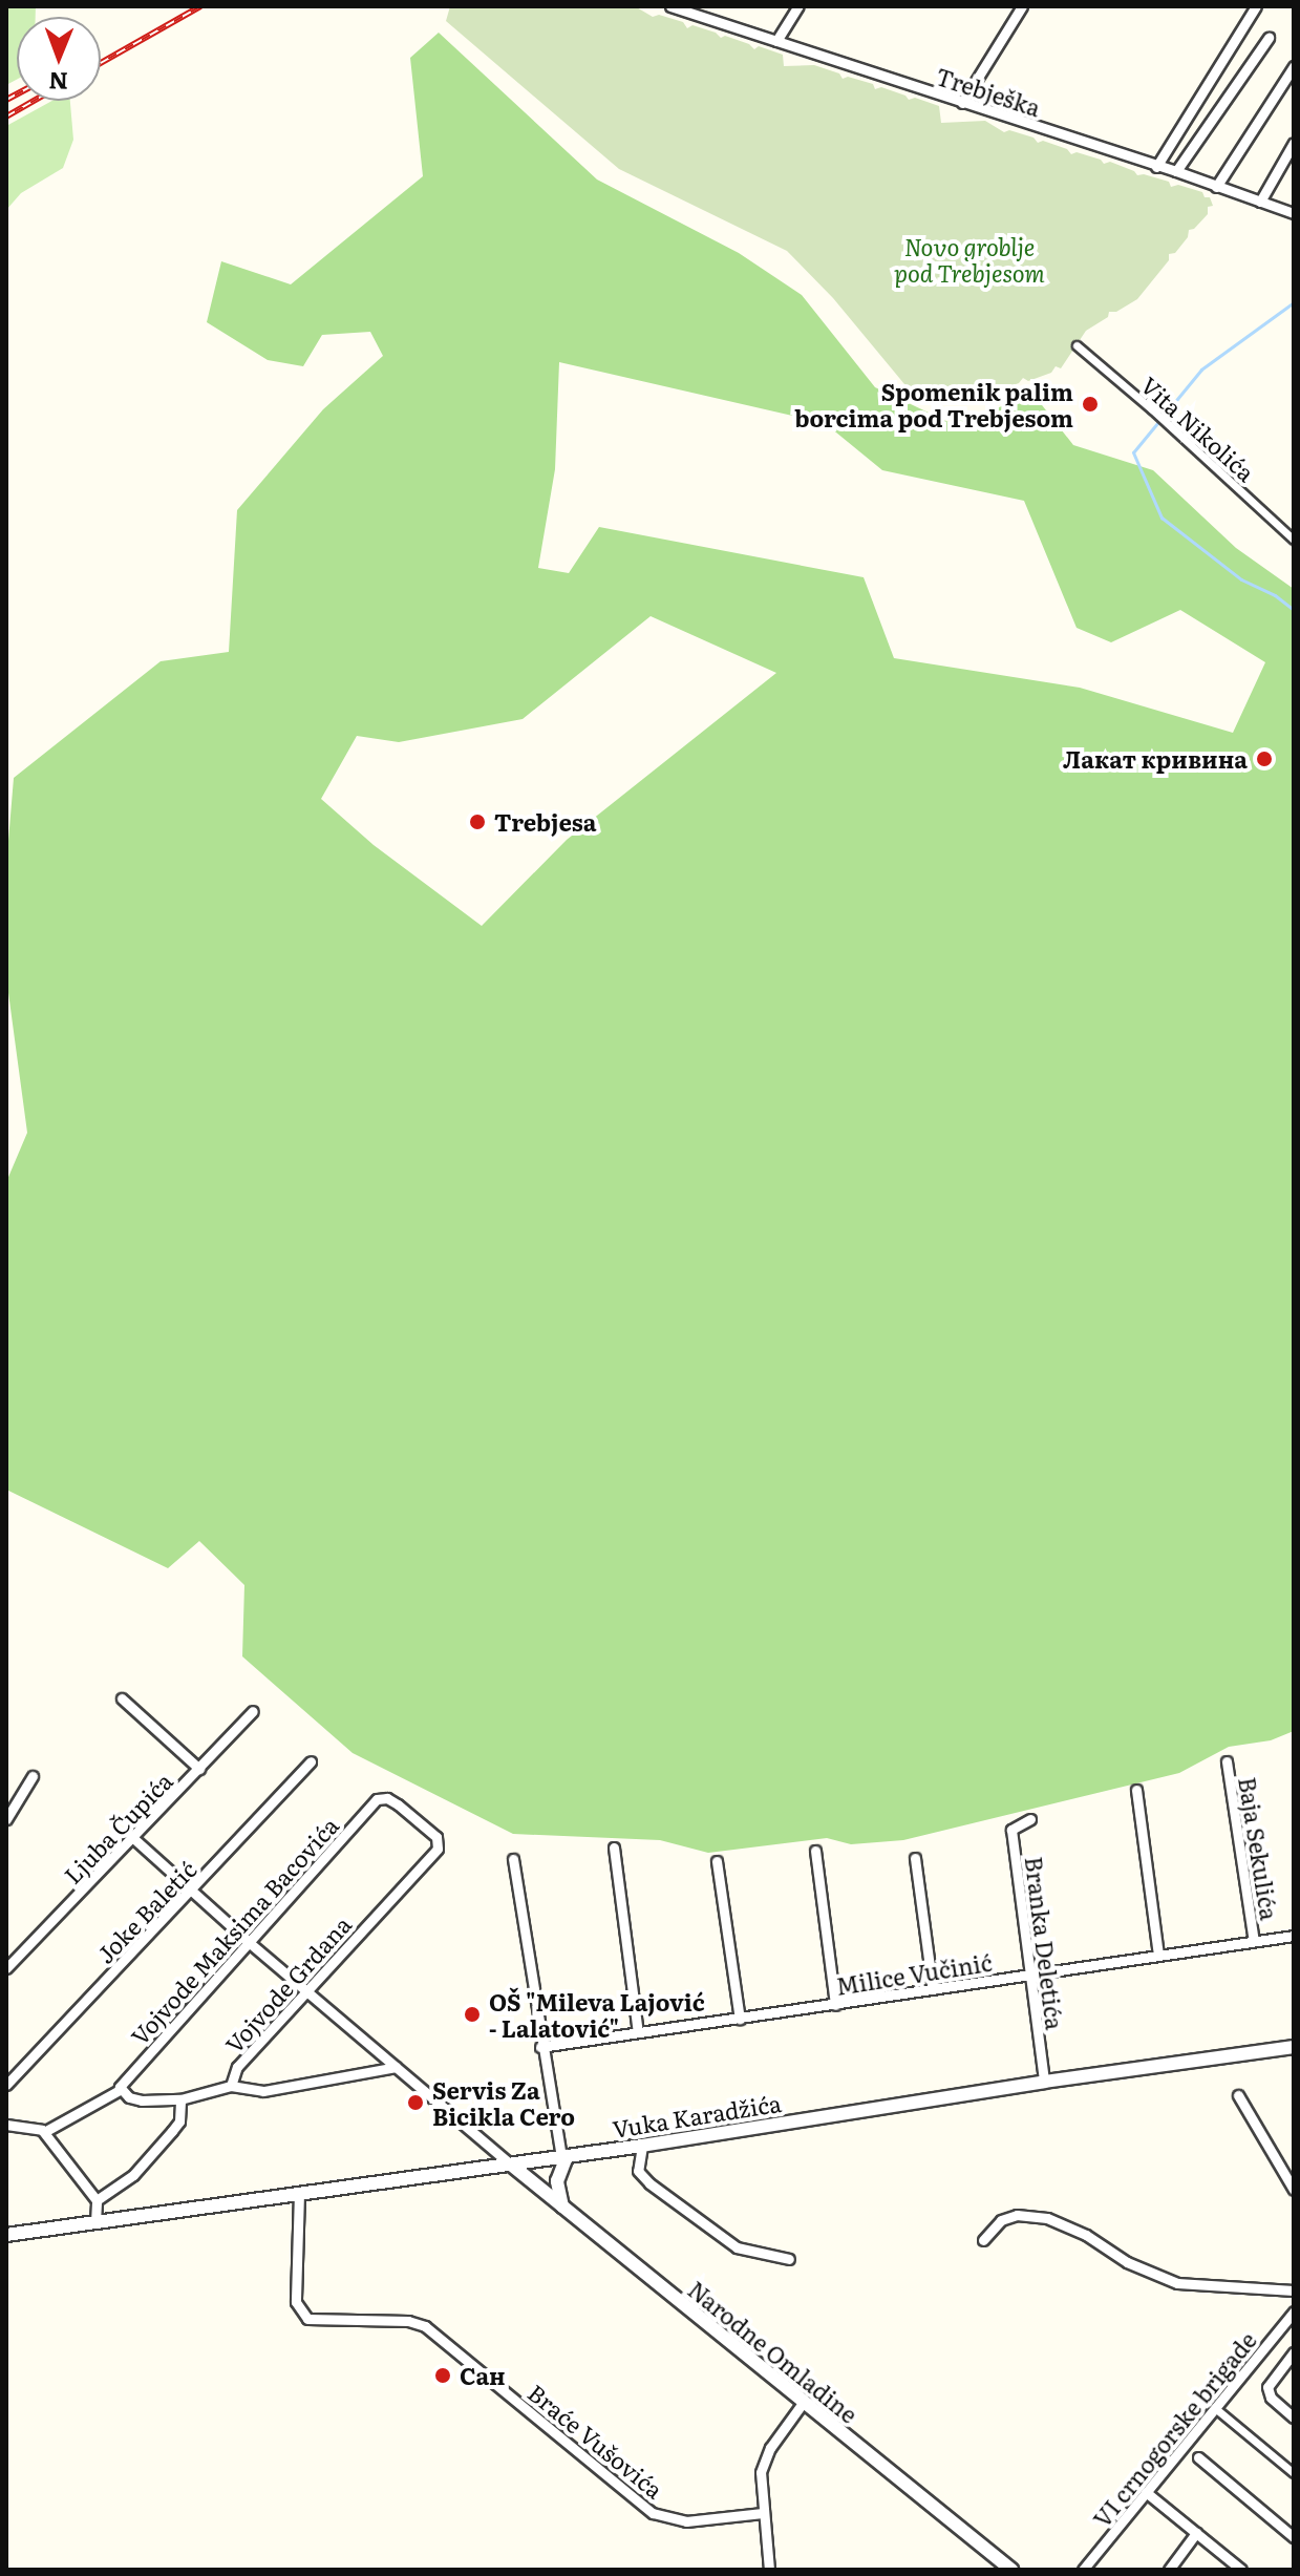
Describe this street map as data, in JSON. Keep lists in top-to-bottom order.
{
  "streets": {
    "street": [
      "Trebješka",
      "Vita Nikolića",
      "Ljuba Čupića",
      "Baja Sekulića",
      "Joke Baletić",
      "Vojvode Maksima Bacovića",
      "Branka Deletića",
      "Milice Vučinić",
      "Vojvode Grdana",
      "Vuka Karadžića",
      "Narodne Omladine",
      "VI crnogorske brigade",
      "Braće Vušovića"
    ]
  },
  "crossings": [
    ["Baja Sekulića", "Milice Vučinić"],
    ["Vojvode Maksima Bacovića", "Vojvode Grdana"],
    ["Branka Deletića", "Milice Vučinić"],
    ["Branka Deletića", "Vuka Karadžića"],
    ["Vuka Karadžića", "Narodne Omladine"],
    ["Vuka Karadžića", "Braće Vušovića"]
  ],
  "parks": ["Novo groblje pod Trebjesom"],
  "places": [
    "Spomenik palim borcima pod Trebjesom",
    "Лакат кривина",
    "Trebjesa",
    "OŠ \"Mileva Lajović - Lalatović\"",
    "Servis Za Bicikla Cero",
    "Сан"
  ],
  "north": "bottom"
}
